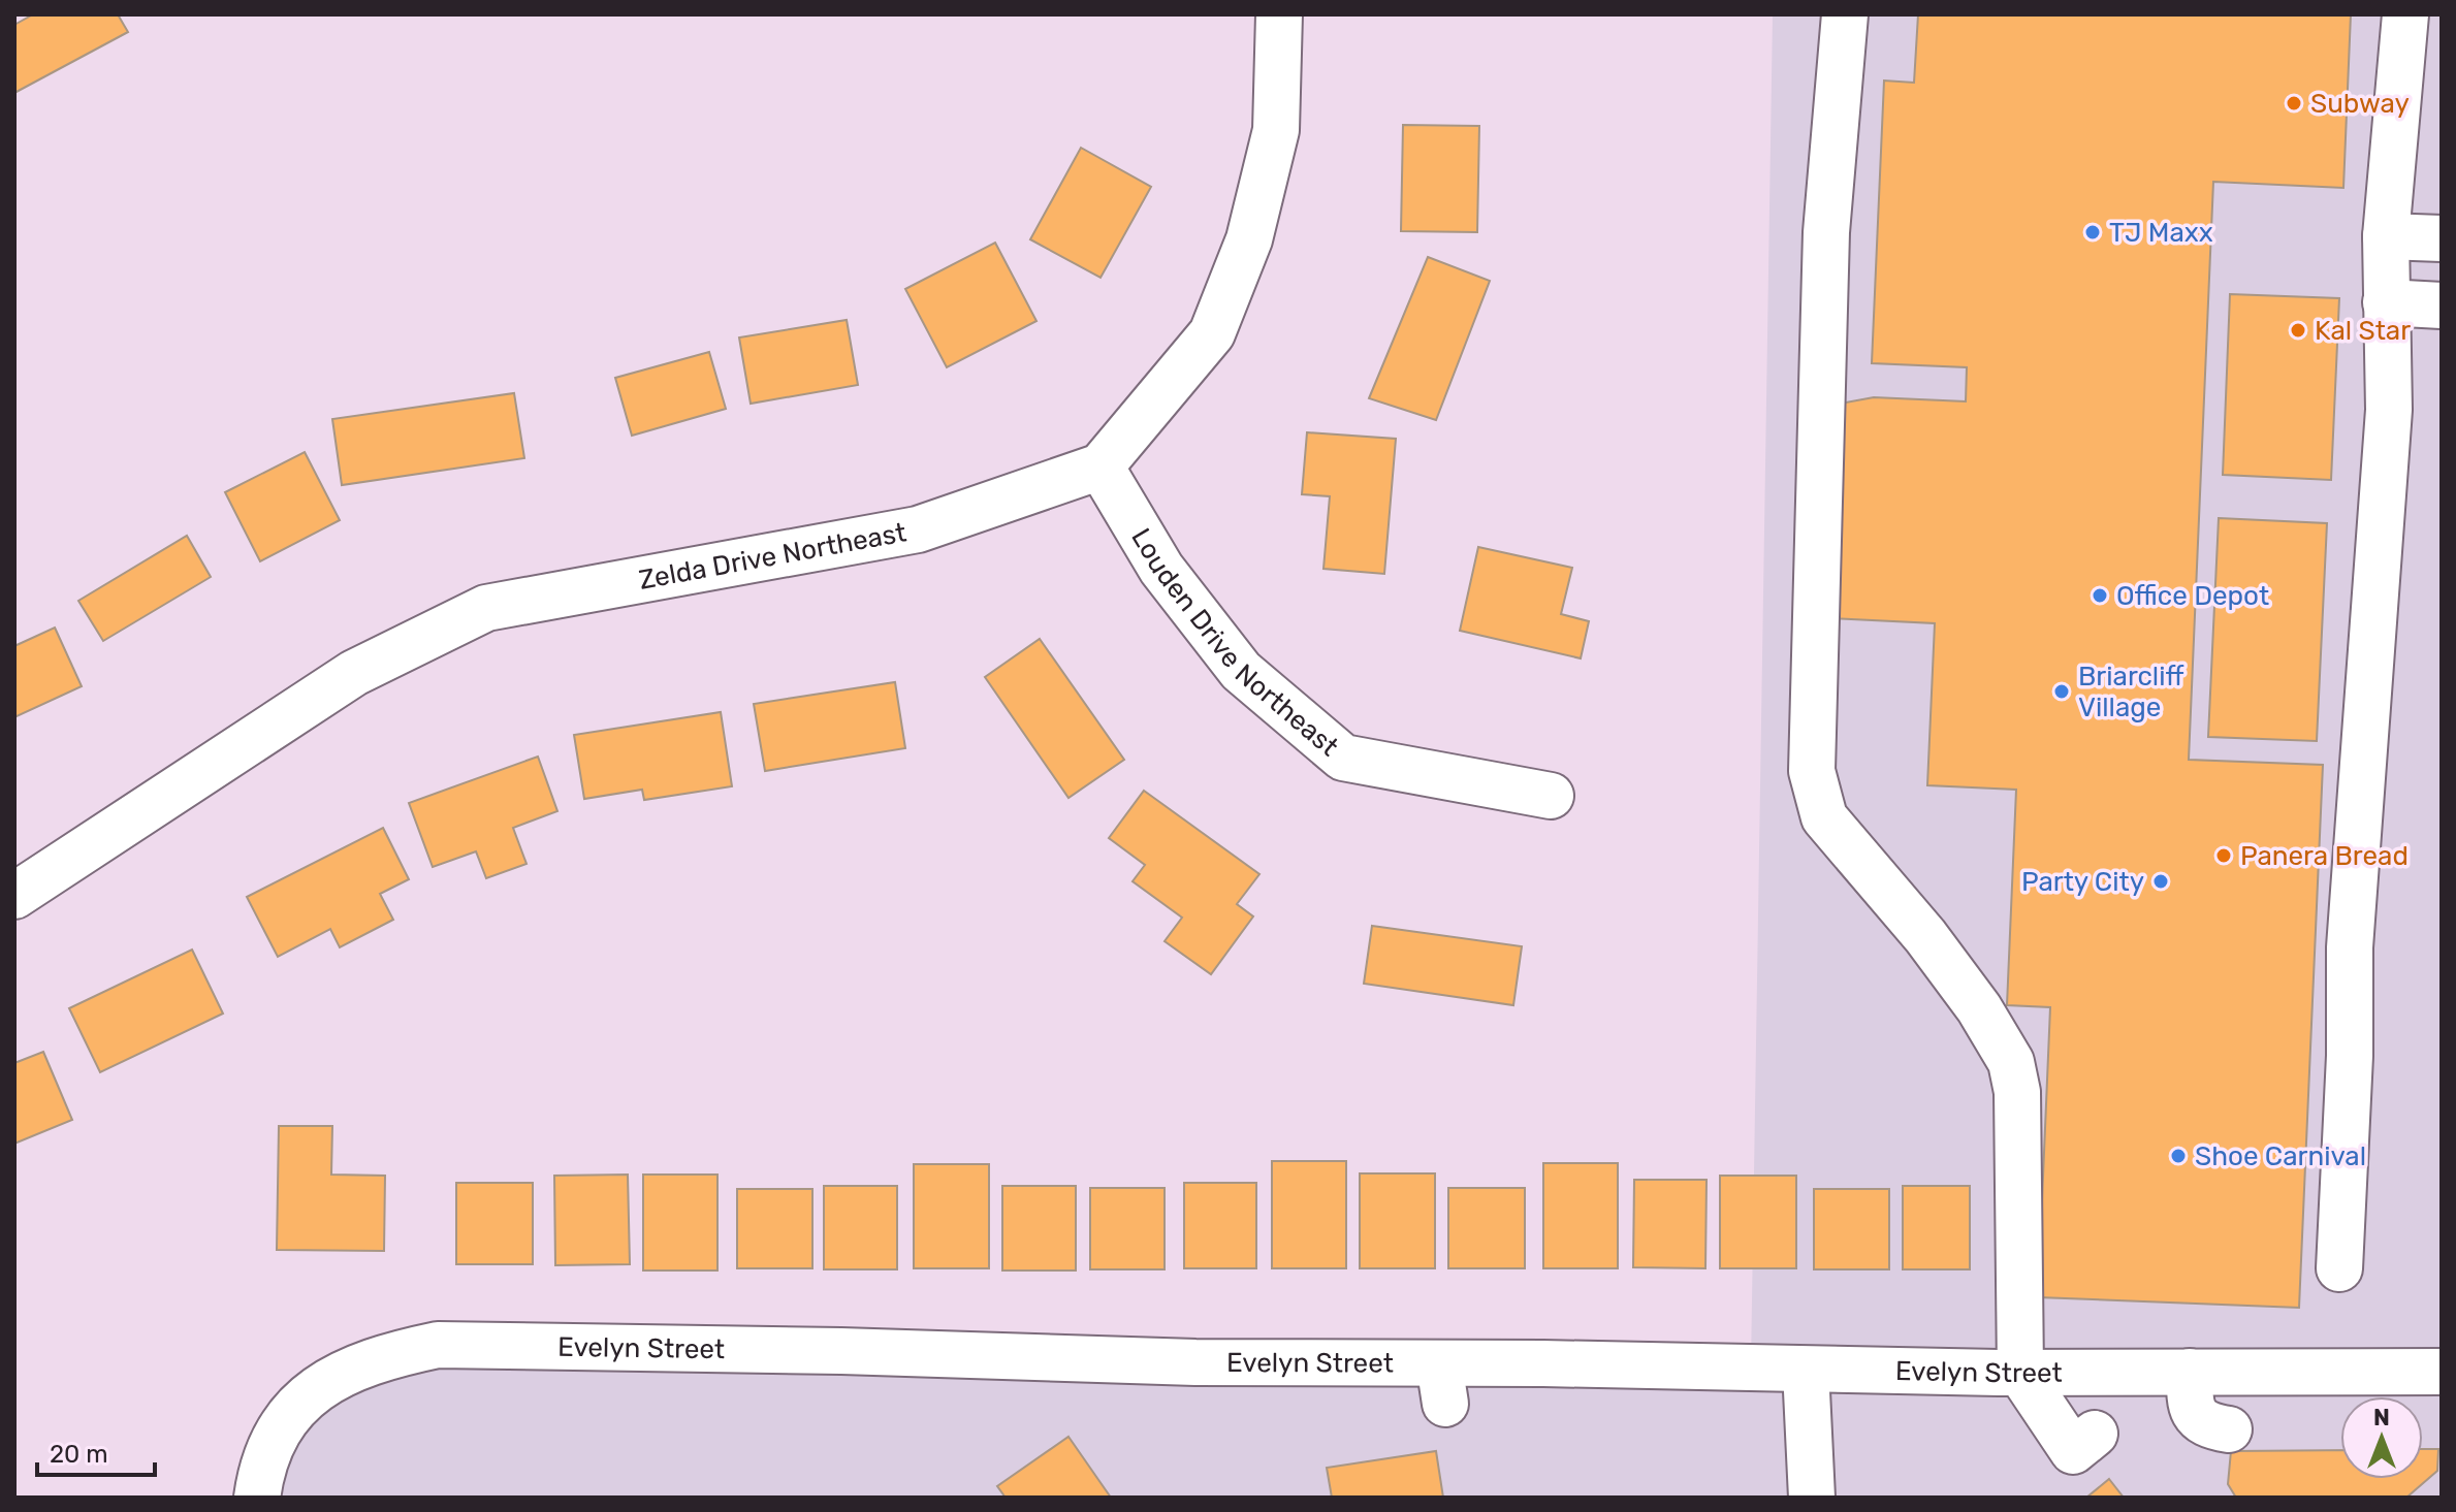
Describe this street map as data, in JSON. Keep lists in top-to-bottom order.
{
  "streets": {
    "street": ["Zelda Drive Northeast", "Louden Drive Northeast", "Evelyn Street"]
  },
  "crossings": [
    ["Zelda Drive Northeast", "Louden Drive Northeast"]
  ],
  "places": [
    "Subway",
    "TJ Maxx",
    "Kal Star",
    "Office Depot",
    "Briarcliff Village",
    "Panera Bread",
    "Party City",
    "Shoe Carnival"
  ],
  "scale_bar": "20 m",
  "north": "top"
}
